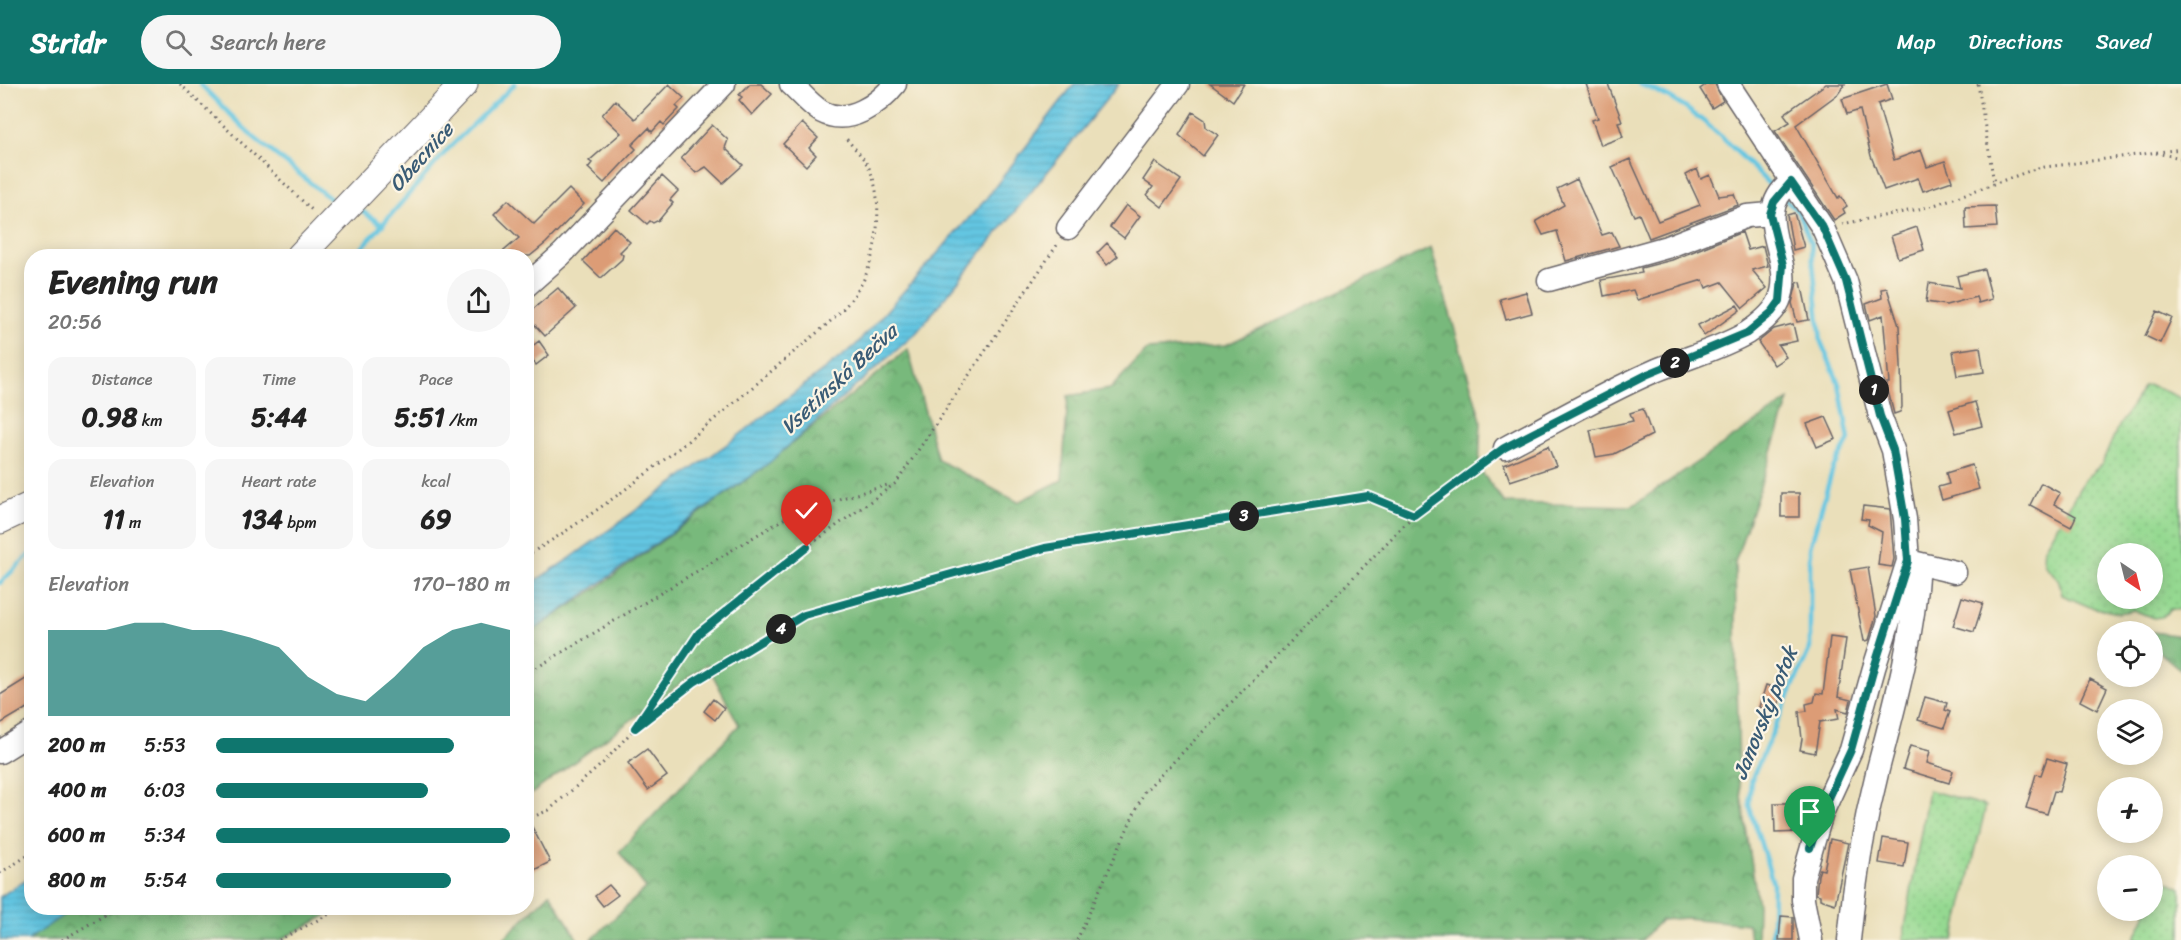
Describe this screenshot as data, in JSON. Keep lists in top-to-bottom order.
{
  "water": ["Obecnice", "Vsetínská Bečva", "Janovský potok"],
  "north": "bottom right",
  "page": {
    "header": "Stridr",
    "search": "Search here",
    "nav": ["Map", "Directions", "Saved"],
    "heading": ["Evening run", "20:56"],
    "pins": [
      "2",
      "1",
      "3",
      "4"
    ],
    "stats": [
      ["Distance", "0.98 km"],
      ["Time", "5:44"],
      ["Pace", "5:51 /km"],
      ["Elevation", "11 m"],
      ["Heart rate", "134 bpm"],
      ["kcal", "69"]
    ],
    "map_buttons": ["+", "−"],
    "chart": ["Elevation", "170–180 m"],
    "list": [
      {
        "name": "200 m",
        "note": "5:53"
      },
      {
        "name": "400 m",
        "note": "6:03"
      },
      {
        "name": "600 m",
        "note": "5:34"
      },
      {
        "name": "800 m",
        "note": "5:54"
      }
    ]
  }
}
